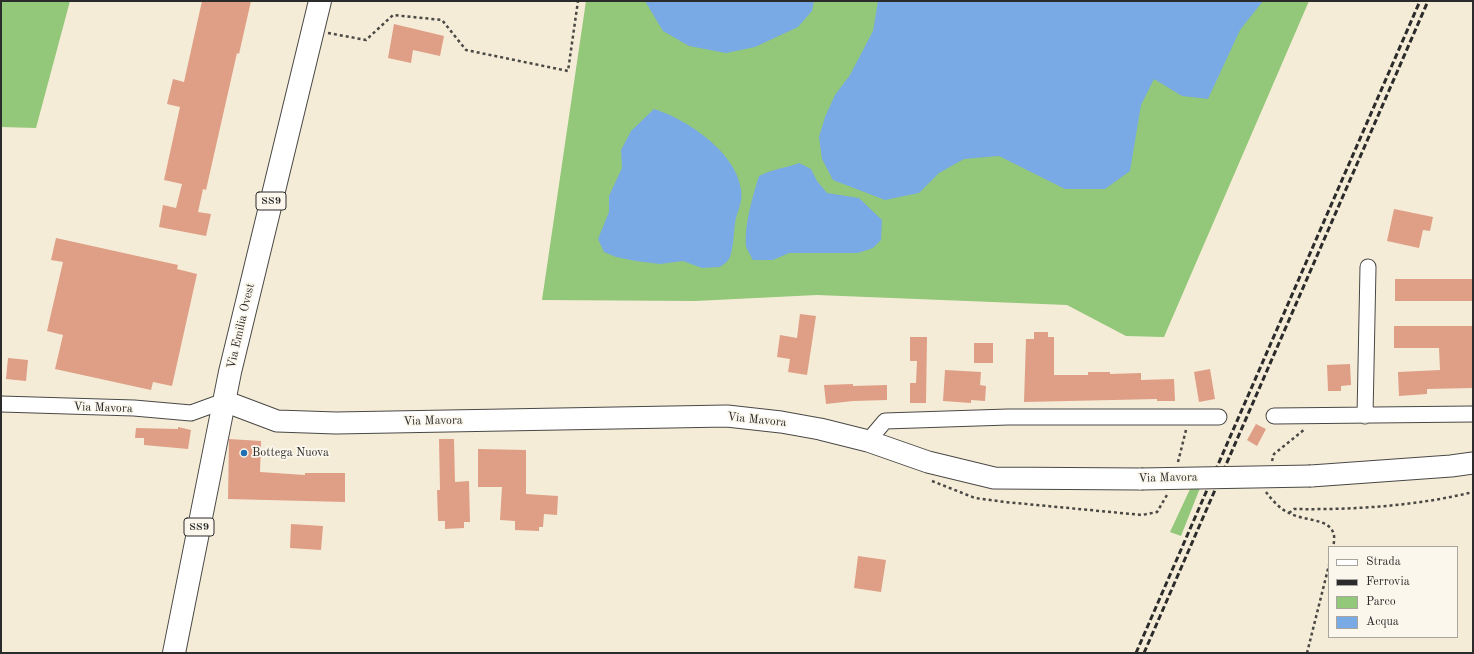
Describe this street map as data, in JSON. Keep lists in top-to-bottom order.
{
  "streets": {
    "main road": ["SS9", "Via Emilia Ovest"],
    "street": ["Via Mavora"]
  },
  "crossings": [
    ["Via Emilia Ovest", "Via Mavora"]
  ],
  "places": ["Bottega Nuova"],
  "legend": [
    "Strada",
    "Ferrovia",
    "Parco",
    "Acqua"
  ]
}
